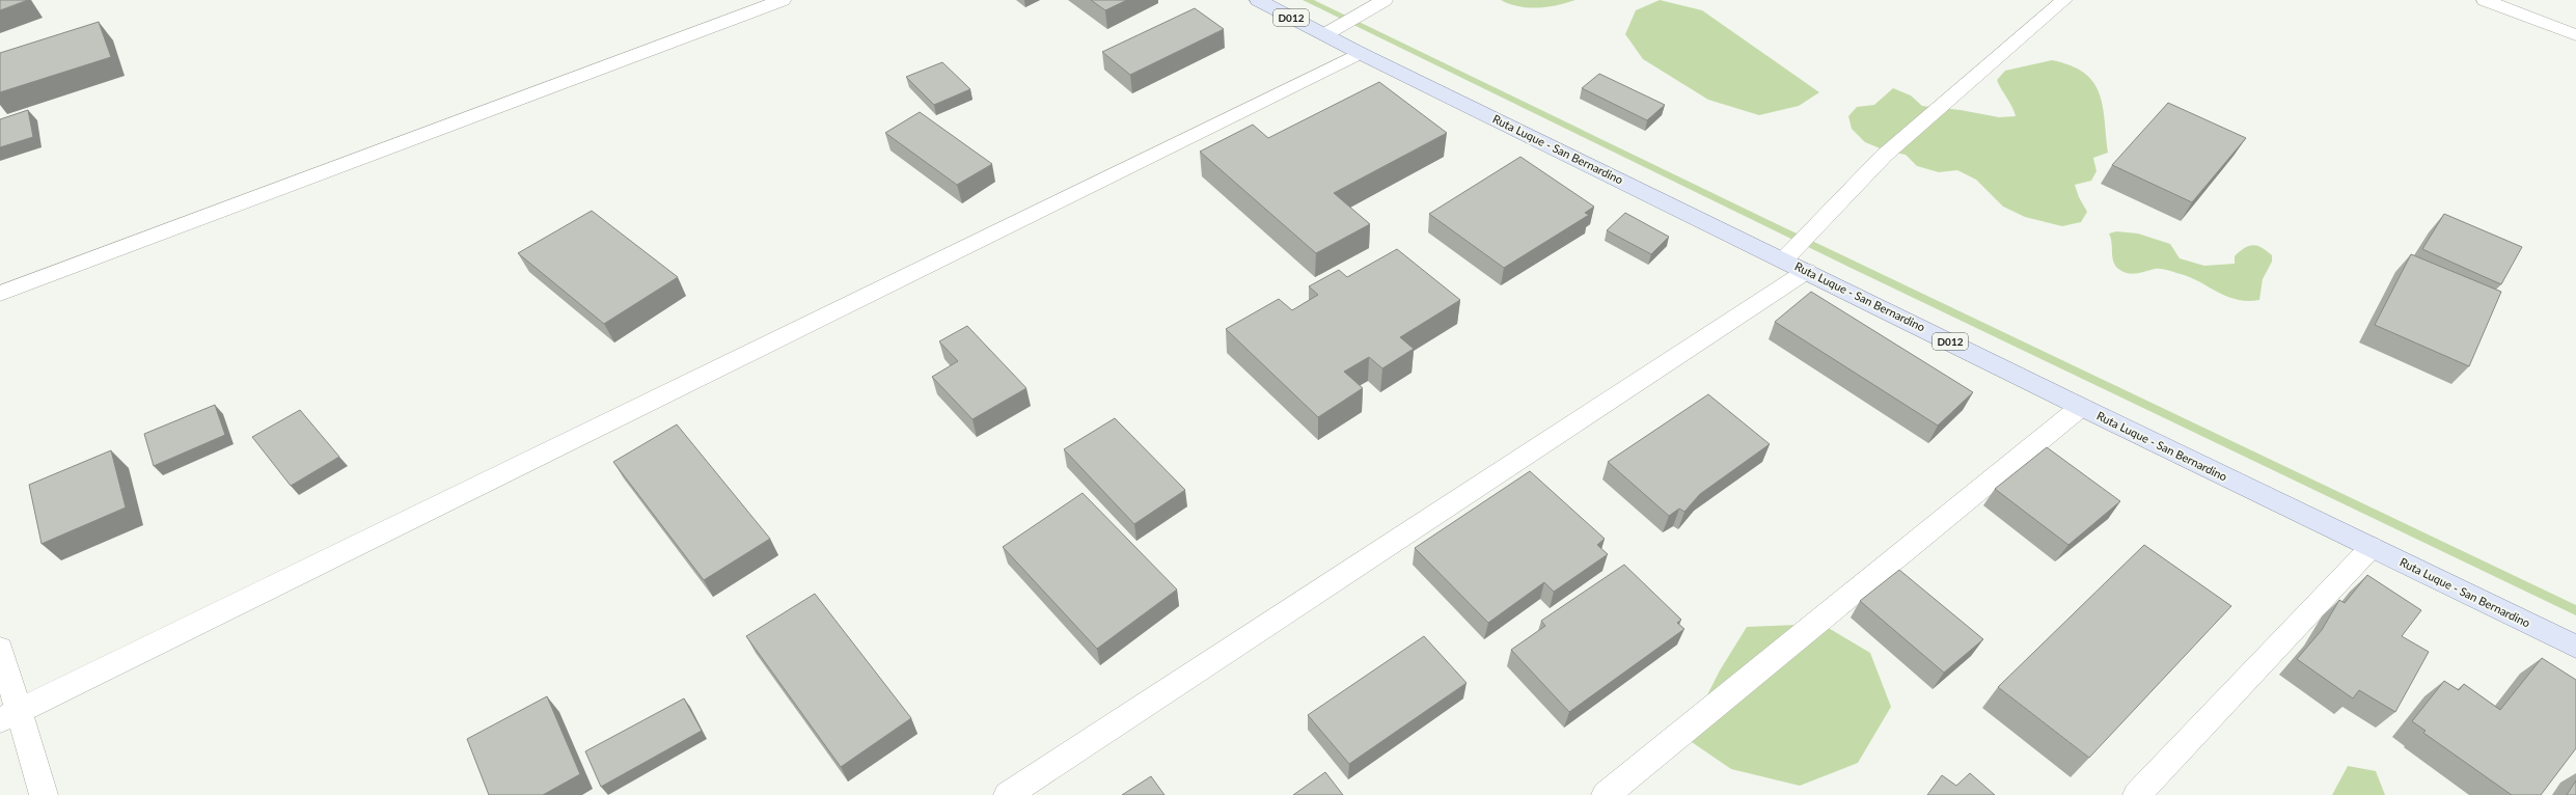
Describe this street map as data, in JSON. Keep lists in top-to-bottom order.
{
  "streets": {
    "main road": ["D012", "Ruta Luque - San Bernardino"]
  }
}
